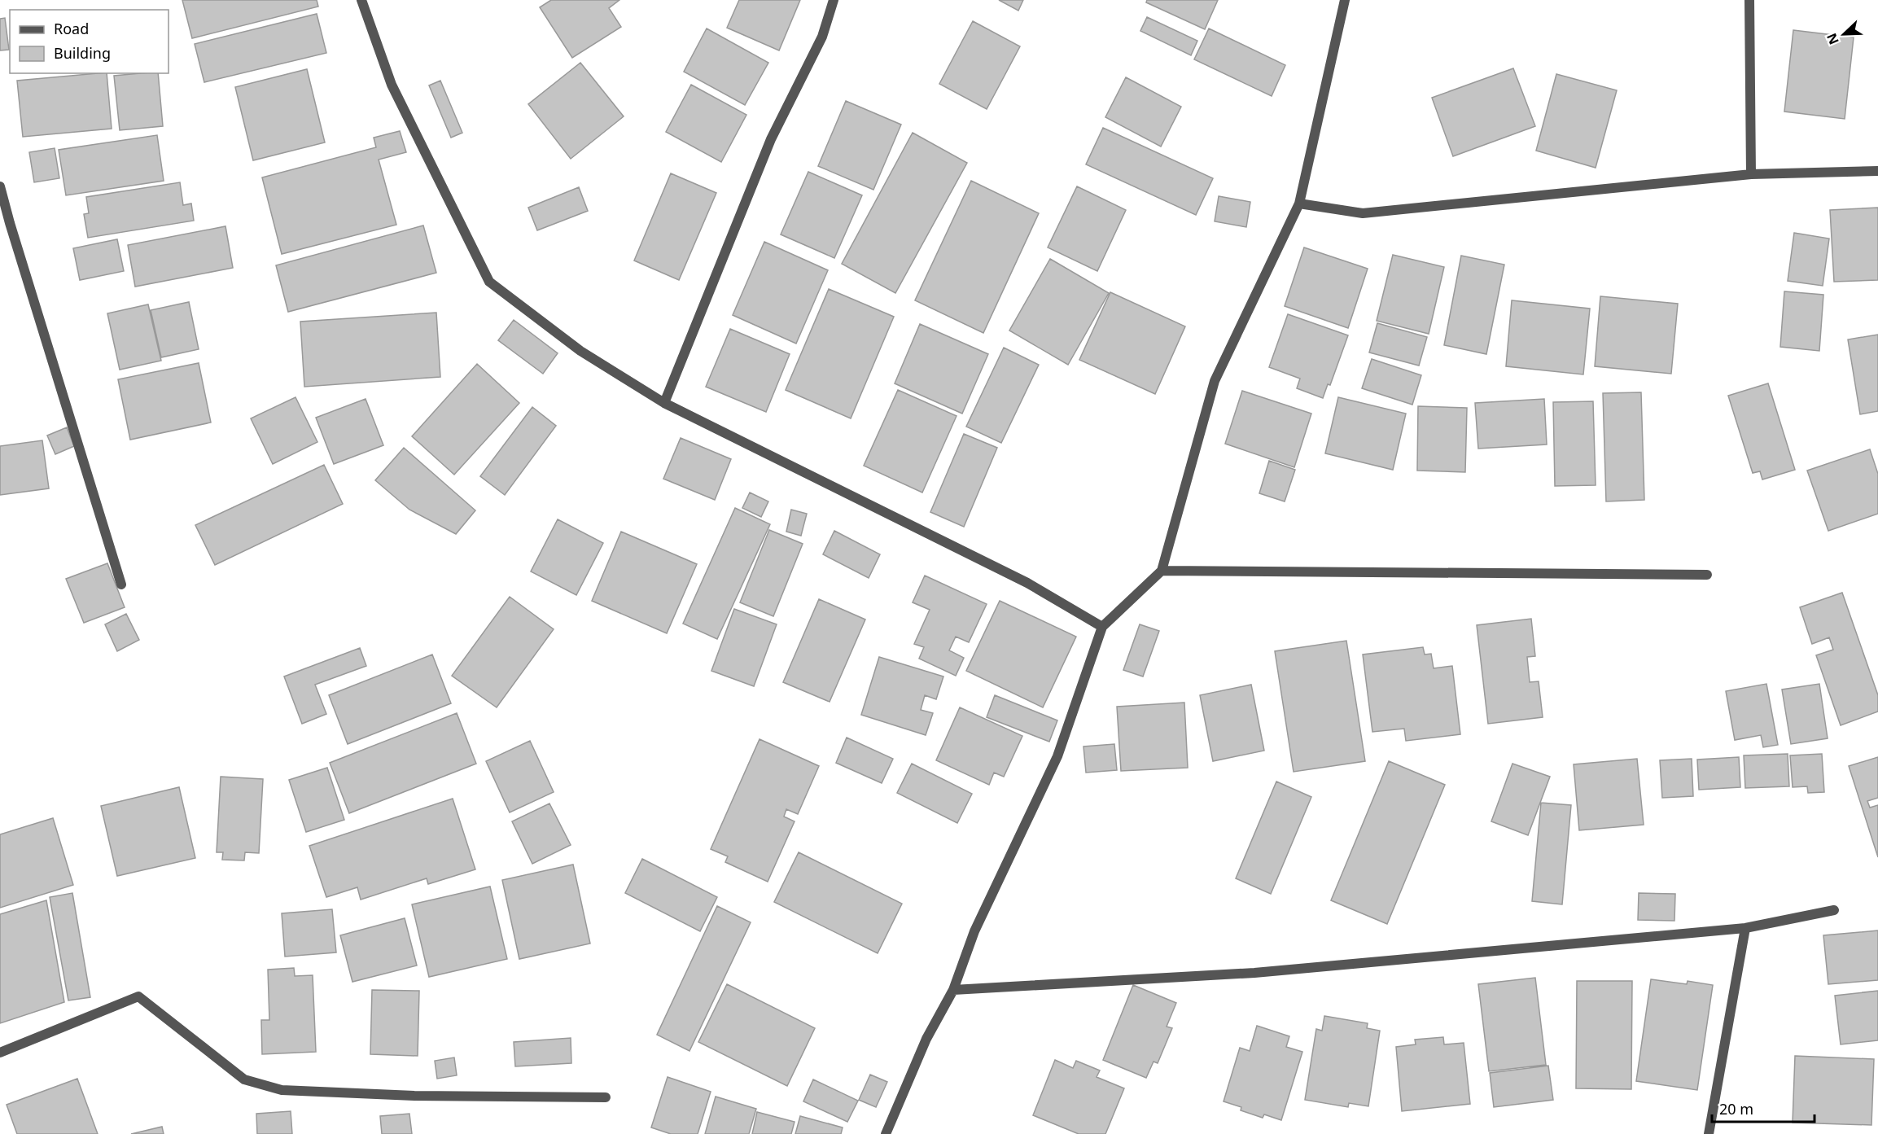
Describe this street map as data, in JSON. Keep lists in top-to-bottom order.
{
  "legend": ["Road", "Building"],
  "scale_bar": "20 m",
  "north": "bottom left"
}
